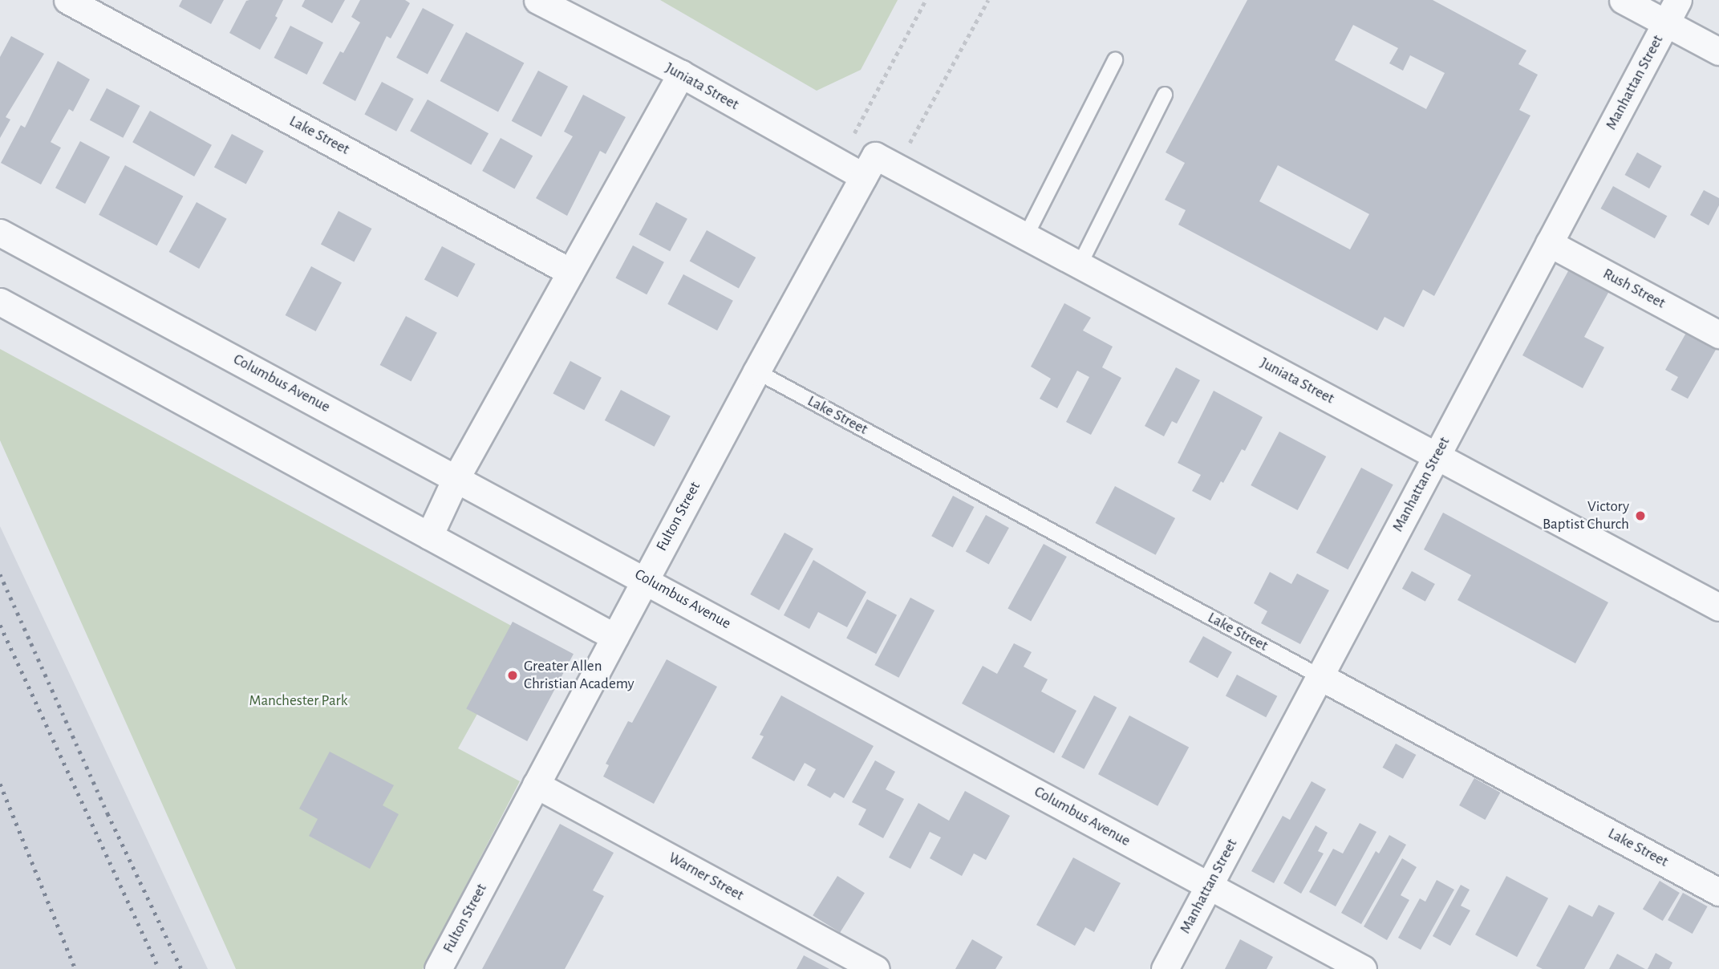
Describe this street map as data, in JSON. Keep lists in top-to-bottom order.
{
  "streets": {
    "street": [
      "Manhattan Street",
      "Juniata Street",
      "Lake Street",
      "Rush Street",
      "Columbus Avenue",
      "Fulton Street",
      "Warner Street"
    ]
  },
  "crossings": [
    ["Manhattan Street", "Juniata Street"],
    ["Manhattan Street", "Lake Street"],
    ["Manhattan Street", "Rush Street"],
    ["Manhattan Street", "Columbus Avenue"],
    ["Juniata Street", "Fulton Street"],
    ["Lake Street", "Fulton Street"],
    ["Columbus Avenue", "Fulton Street"],
    ["Fulton Street", "Warner Street"]
  ],
  "parks": ["Manchester Park"],
  "places": ["Victory Baptist Church", "Greater Allen Christian Academy"]
}
